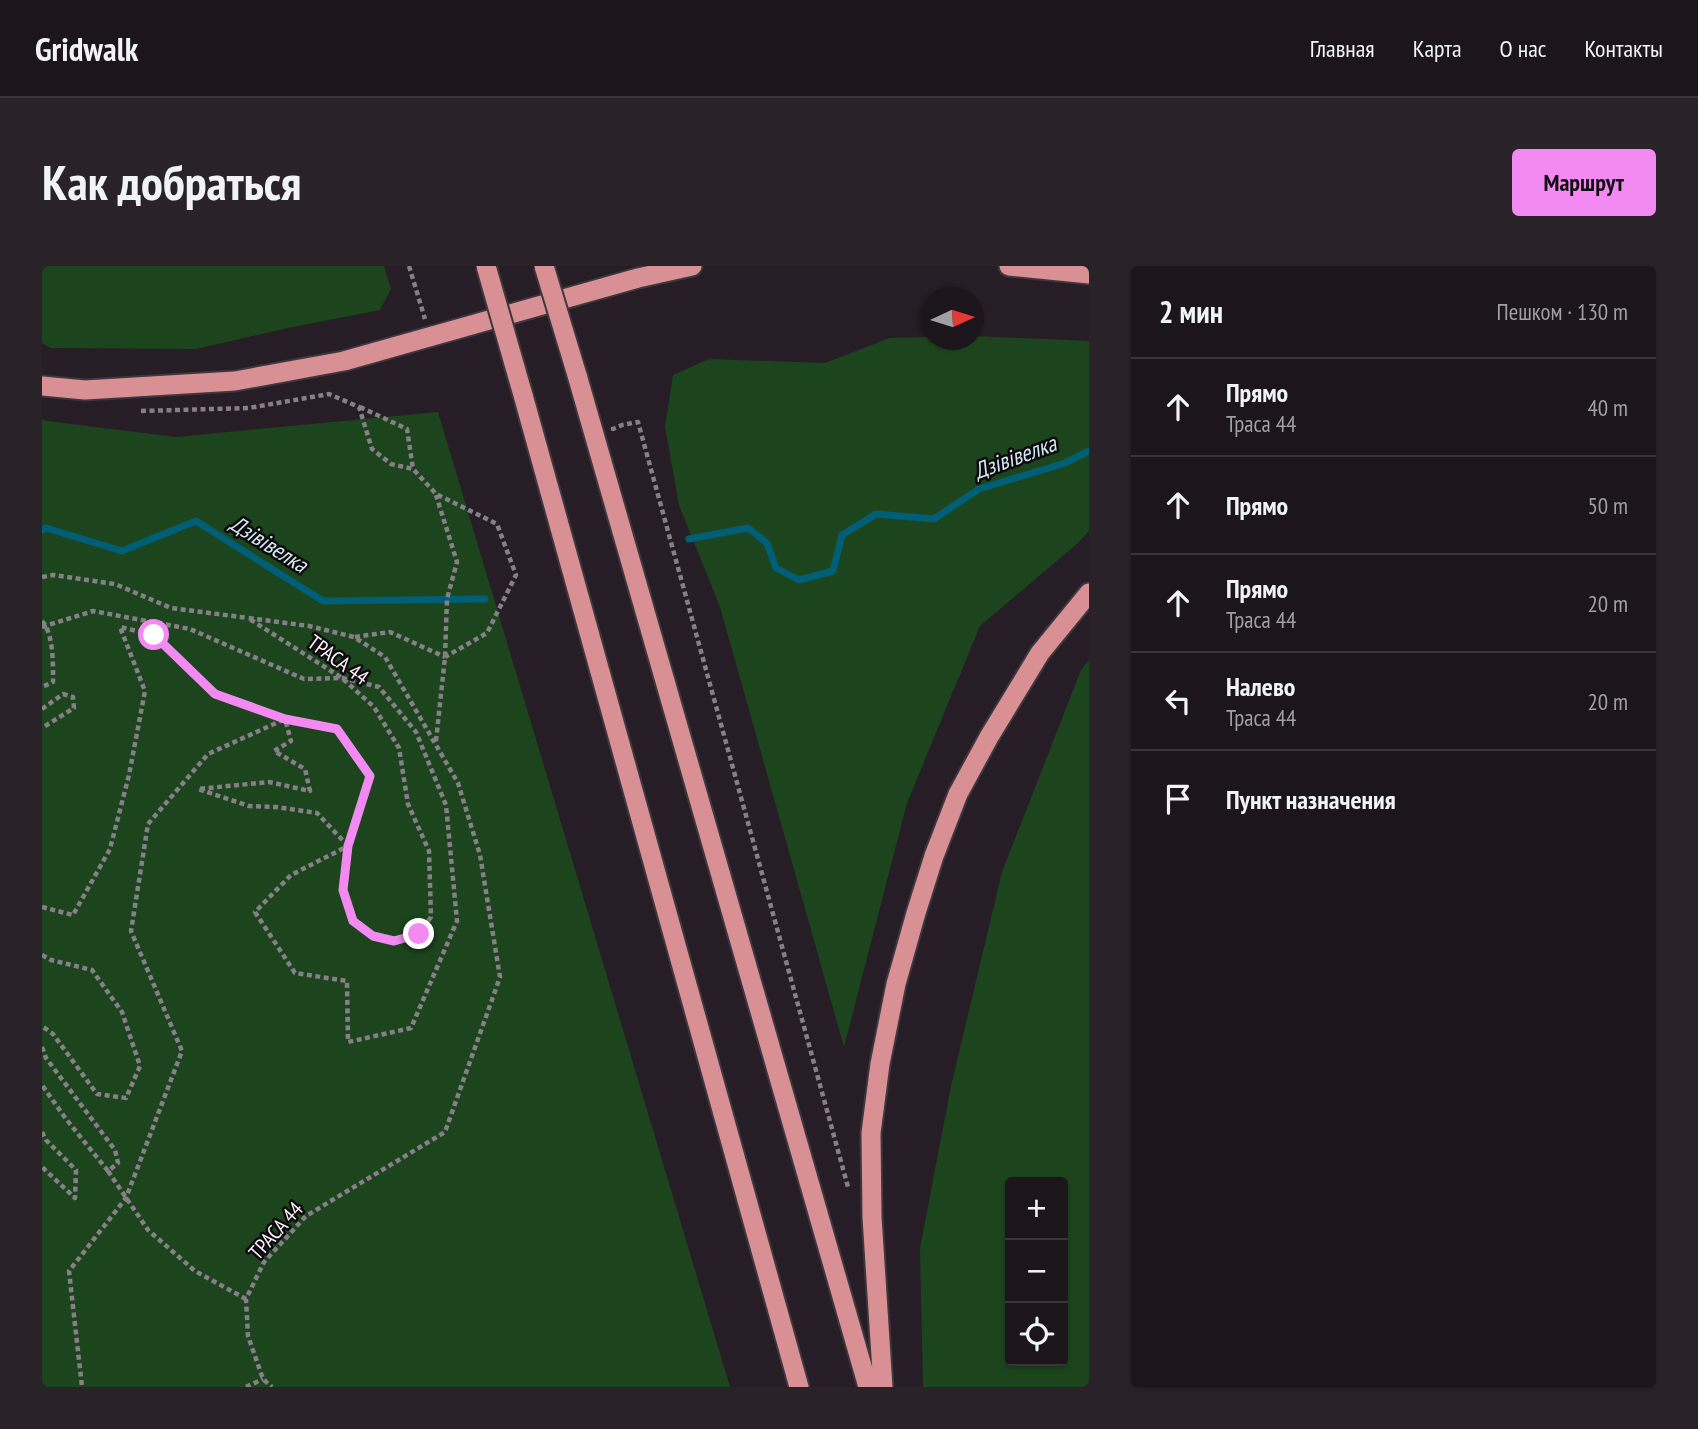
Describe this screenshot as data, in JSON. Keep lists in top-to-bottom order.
{
  "streets": {
    "path": ["ТРАСА 44"]
  },
  "water": ["Дзівівелка"],
  "north": "right",
  "page": {
    "header": "Gridwalk",
    "nav": [
      "Главная",
      "Карта",
      "О нас",
      "Контакты"
    ],
    "buttons": "Маршрут",
    "title": "Как добраться",
    "heading": ["2 мин", "Пешком · 130 m"],
    "list": [
      ["Прямо", "Траса 44", "40 m"],
      ["Прямо", "50 m"],
      ["Прямо", "Траса 44", "20 m"],
      ["Налево", "Траса 44", "20 m"],
      "Пункт назначения"
    ],
    "map_buttons": ["+", "−"]
  }
}
